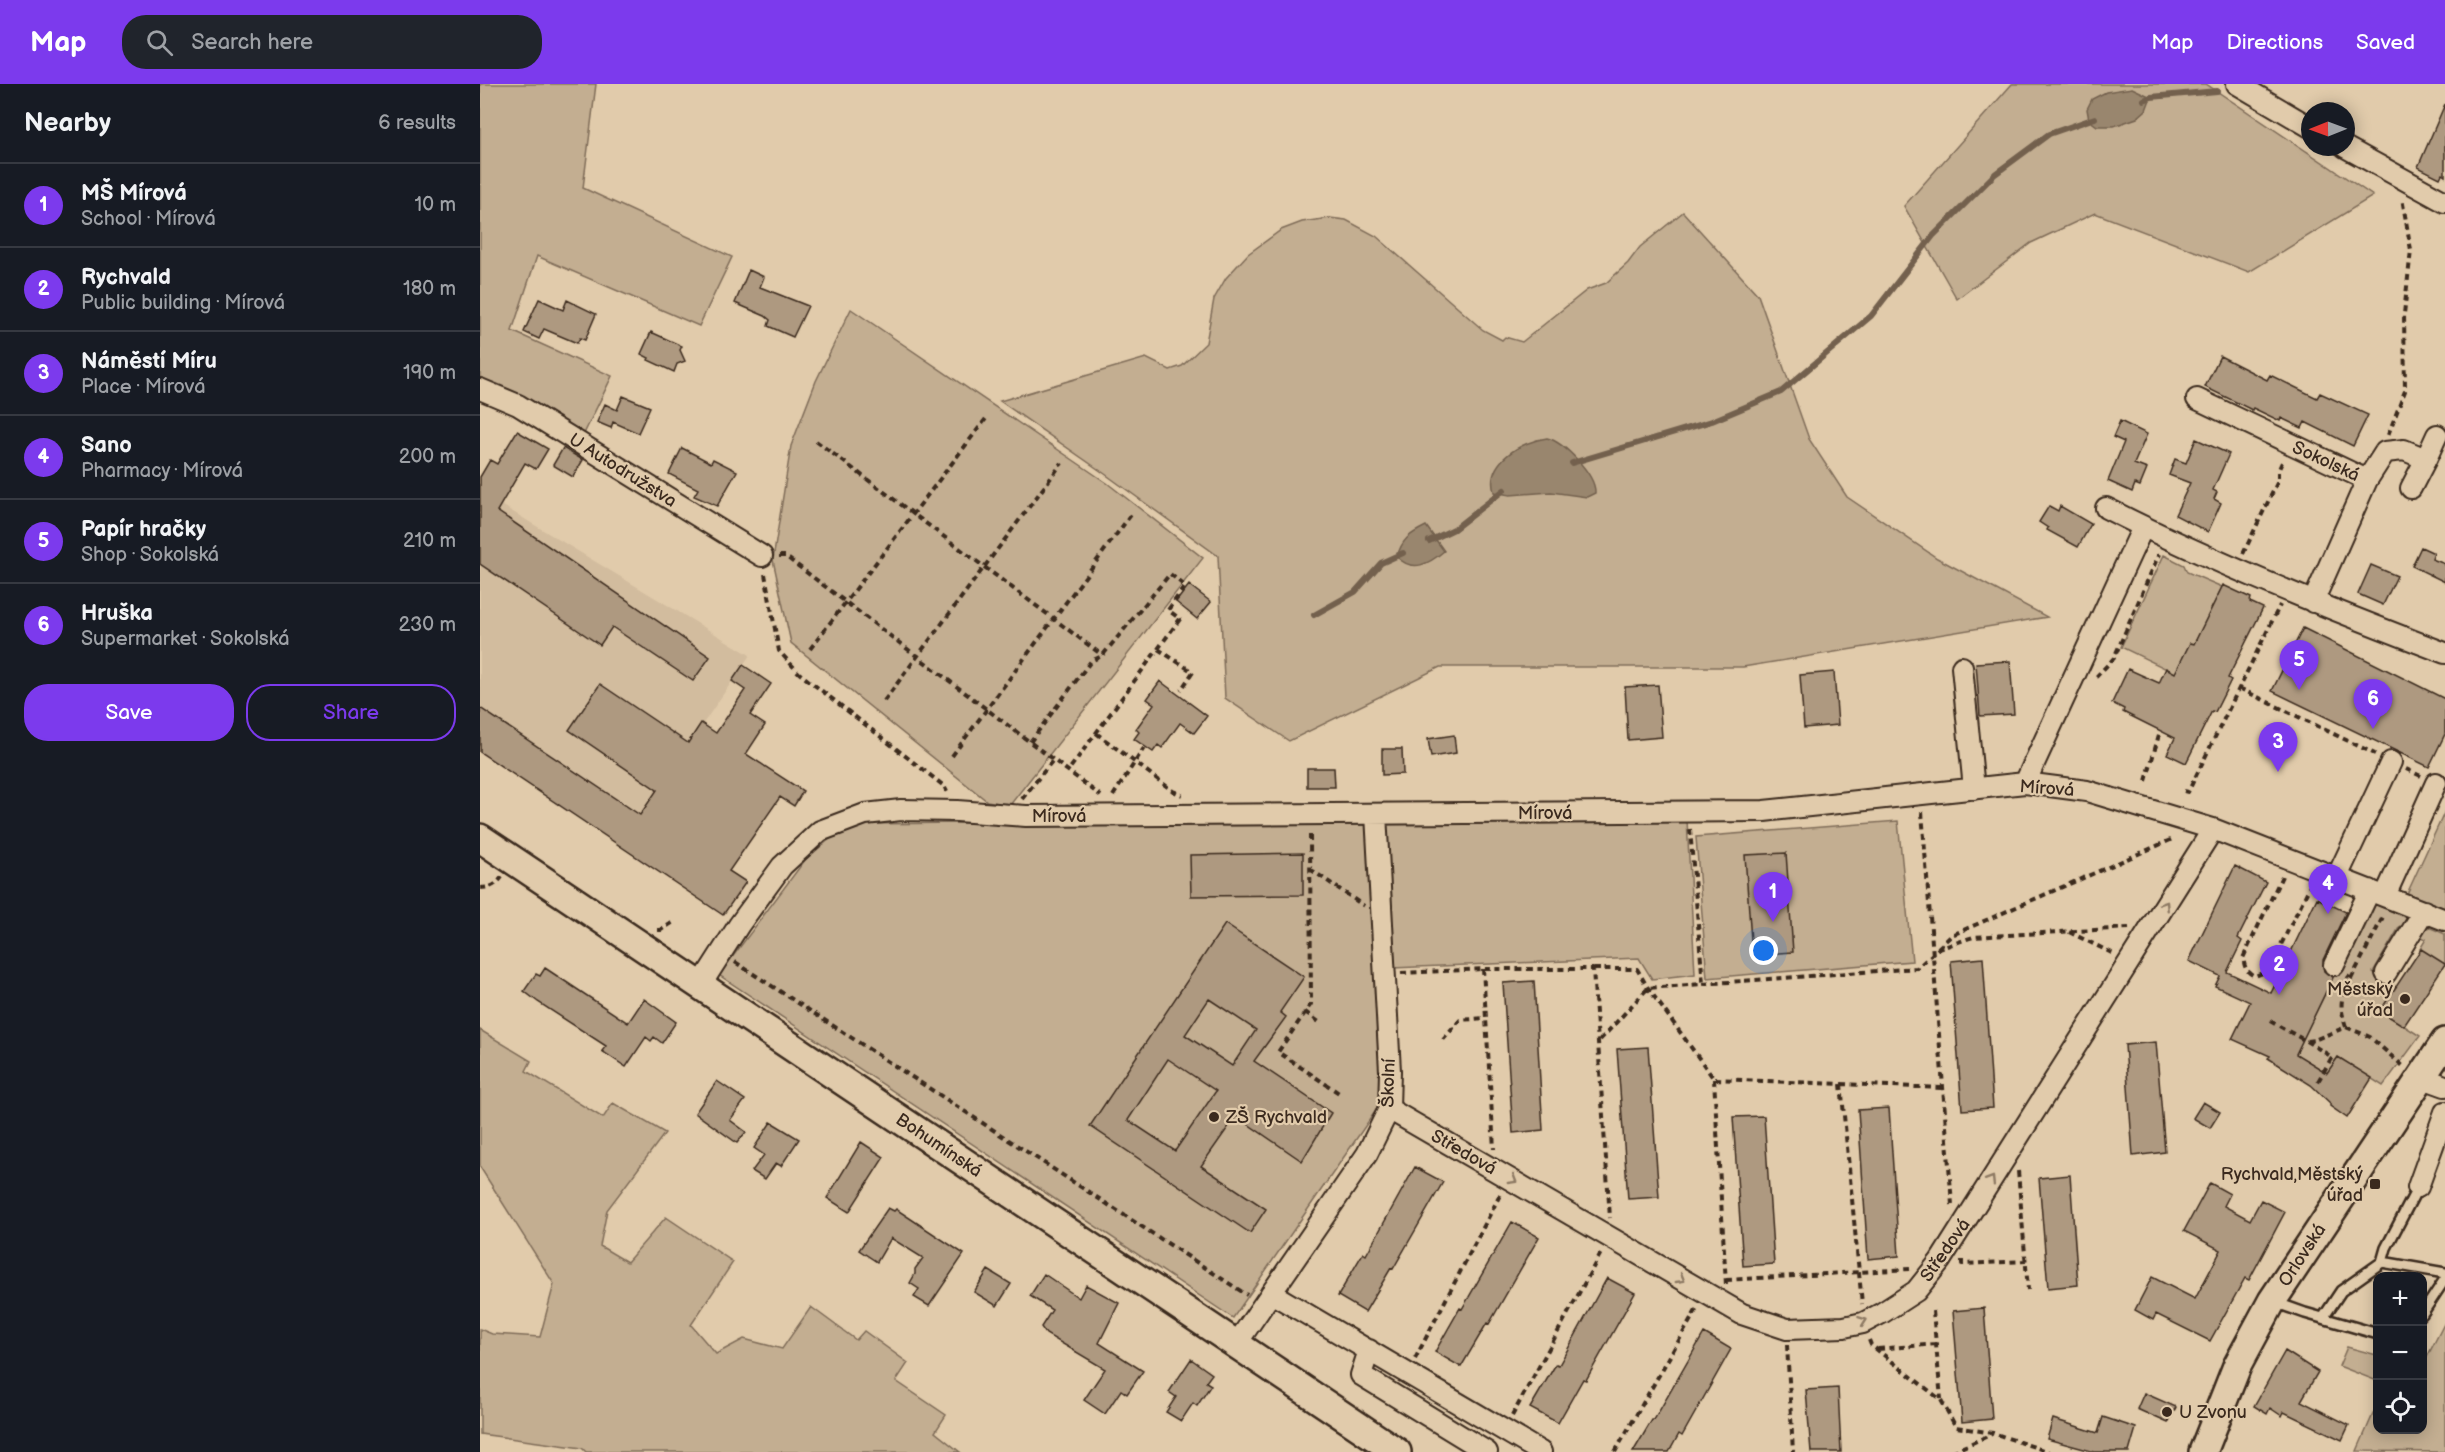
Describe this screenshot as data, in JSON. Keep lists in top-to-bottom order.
{
  "streets": {
    "main road": ["Bohumínská", "Orlovská"],
    "street": [
      "Sokolská",
      "U Autodružstva",
      "Mírová",
      "Školní",
      "Středová"
    ]
  },
  "crossings": [
    ["Mírová", "Školní"],
    ["Mírová", "Bohumínská"],
    ["Mírová", "Středová"],
    ["Školní", "Bohumínská"],
    ["Školní", "Středová"]
  ],
  "places": {
    "other": ["Městský úřad", "ZŠ Rychvald", "U Zvonu"],
    "transit": ["Rychvald,Městský úřad"]
  },
  "north": "left",
  "page": {
    "header": "Map",
    "search": "Search here",
    "nav": ["Map", "Directions", "Saved"],
    "heading": ["Nearby", "6 results"],
    "list": [
      {
        "mark": "1",
        "name": "MŠ Mírová",
        "note": "School · Mírová",
        "value": "10 m"
      },
      {
        "mark": "2",
        "name": "Rychvald",
        "note": "Public building · Mírová",
        "value": "180 m"
      },
      {
        "mark": "3",
        "name": "Náměstí Míru",
        "note": "Place · Mírová",
        "value": "190 m"
      },
      {
        "mark": "4",
        "name": "Sano",
        "note": "Pharmacy · Mírová",
        "value": "200 m"
      },
      {
        "mark": "5",
        "name": "Papír hračky",
        "note": "Shop · Sokolská",
        "value": "210 m"
      },
      {
        "mark": "6",
        "name": "Hruška",
        "note": "Supermarket · Sokolská",
        "value": "230 m"
      }
    ],
    "pins": [
      "5",
      "6",
      "3",
      "4",
      "1",
      "2"
    ],
    "buttons": ["Save", "Share"],
    "map_buttons": ["+", "−"]
  }
}
